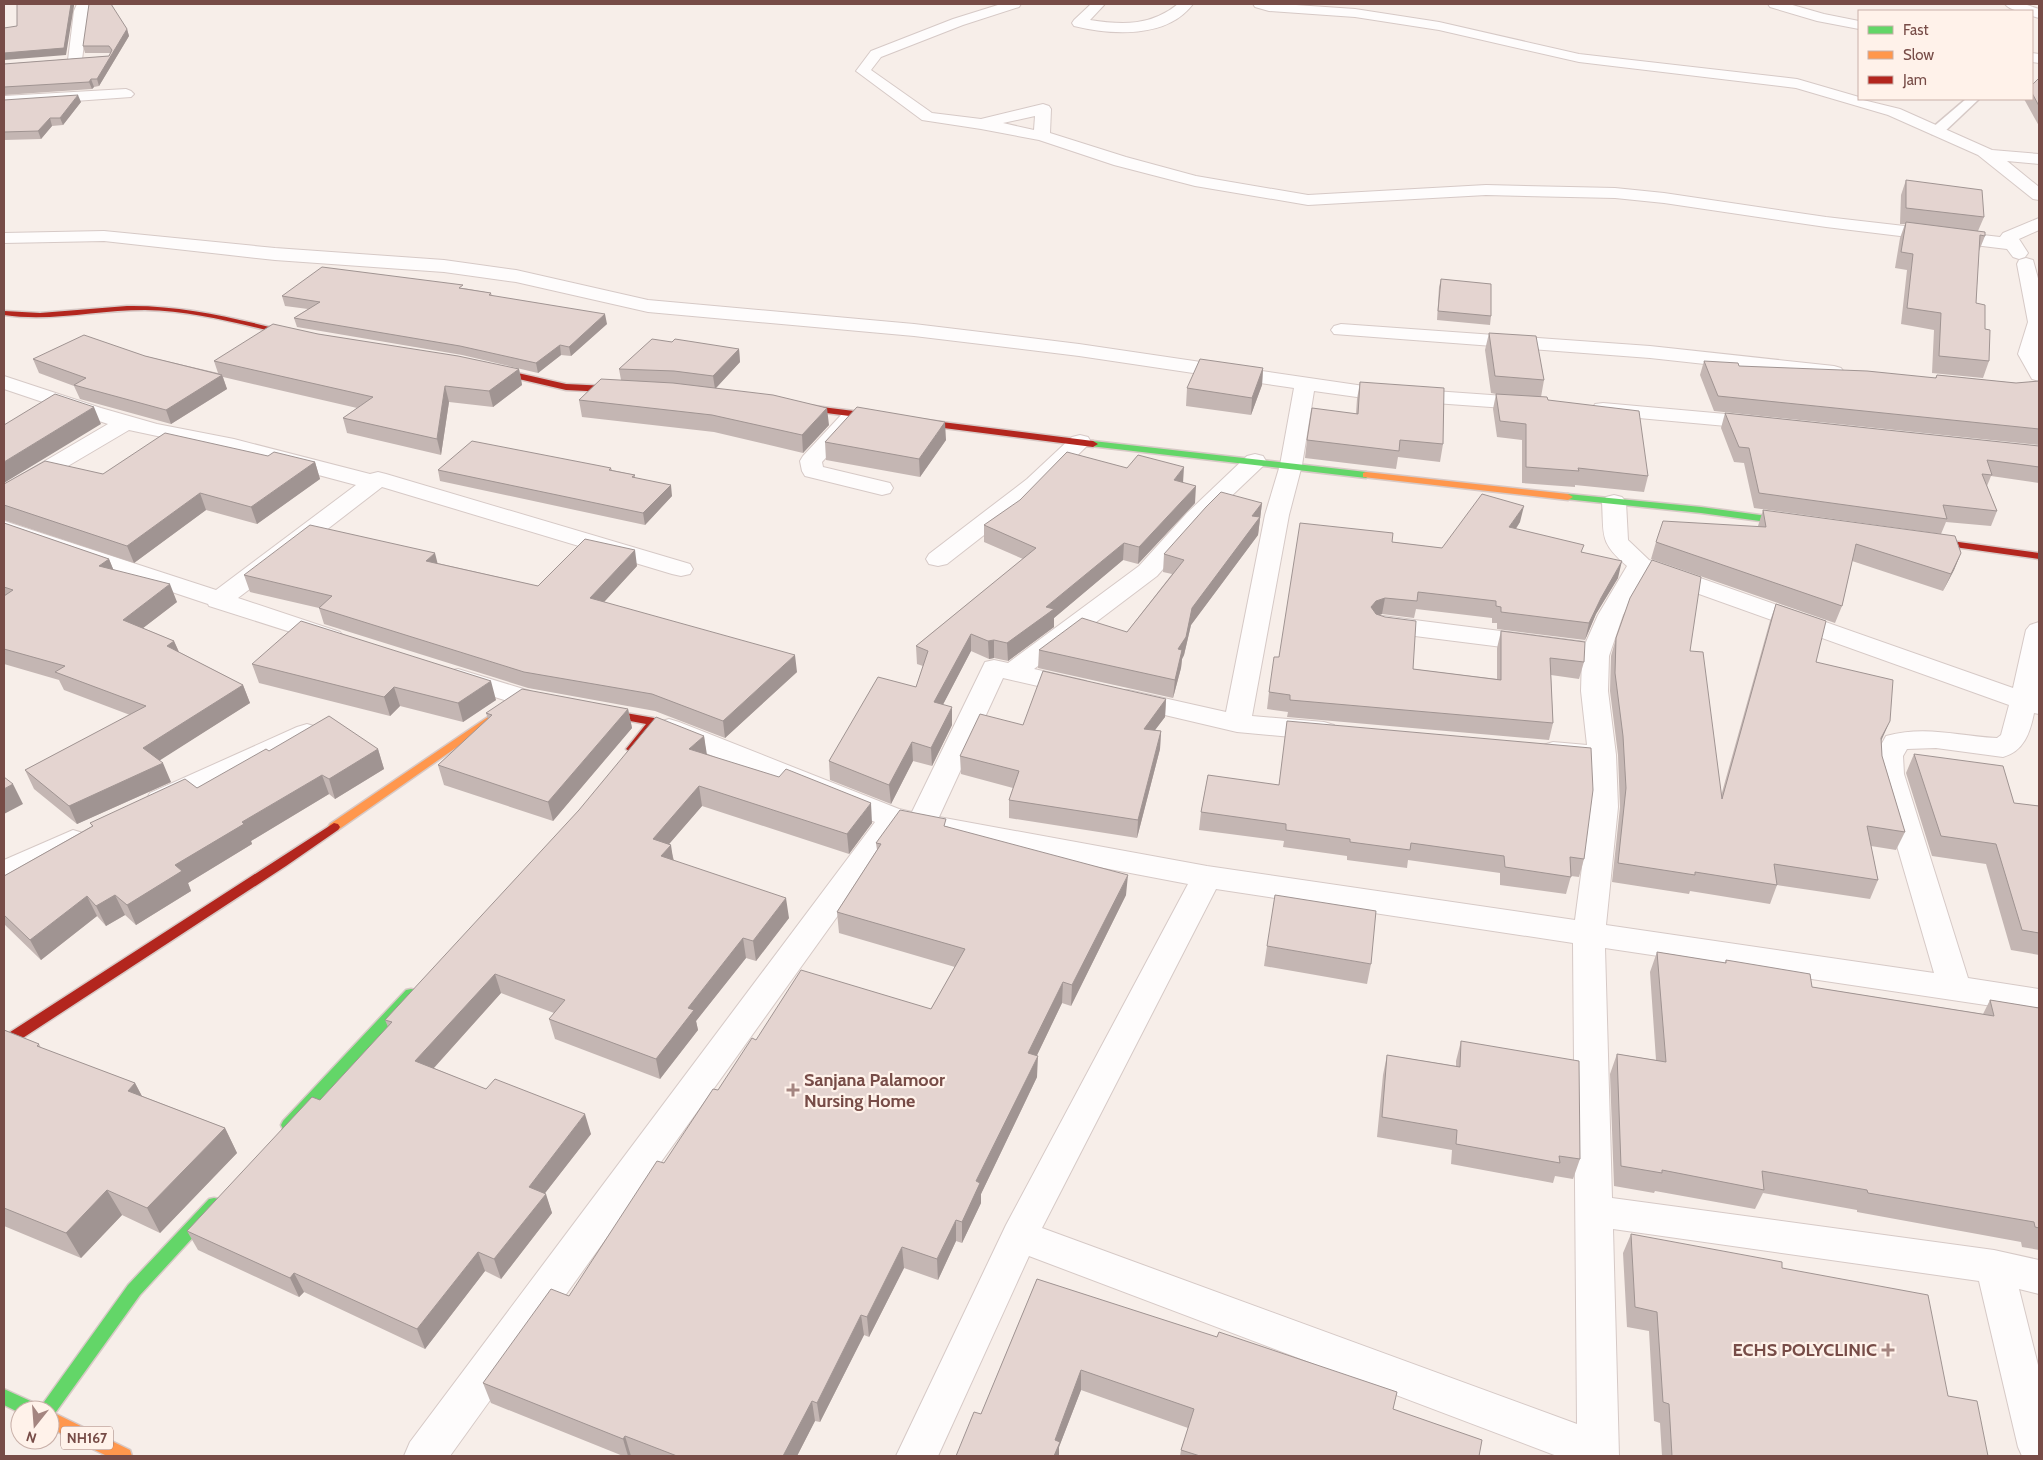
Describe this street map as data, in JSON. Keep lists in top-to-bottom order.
{
  "streets": {
    "main road": ["NH167"]
  },
  "places": {
    "health": ["Sanjana Palamoor Nursing Home", "ECHS POLYCLINIC"]
  },
  "legend": ["Fast", "Slow", "Jam"],
  "north": "bottom"
}
